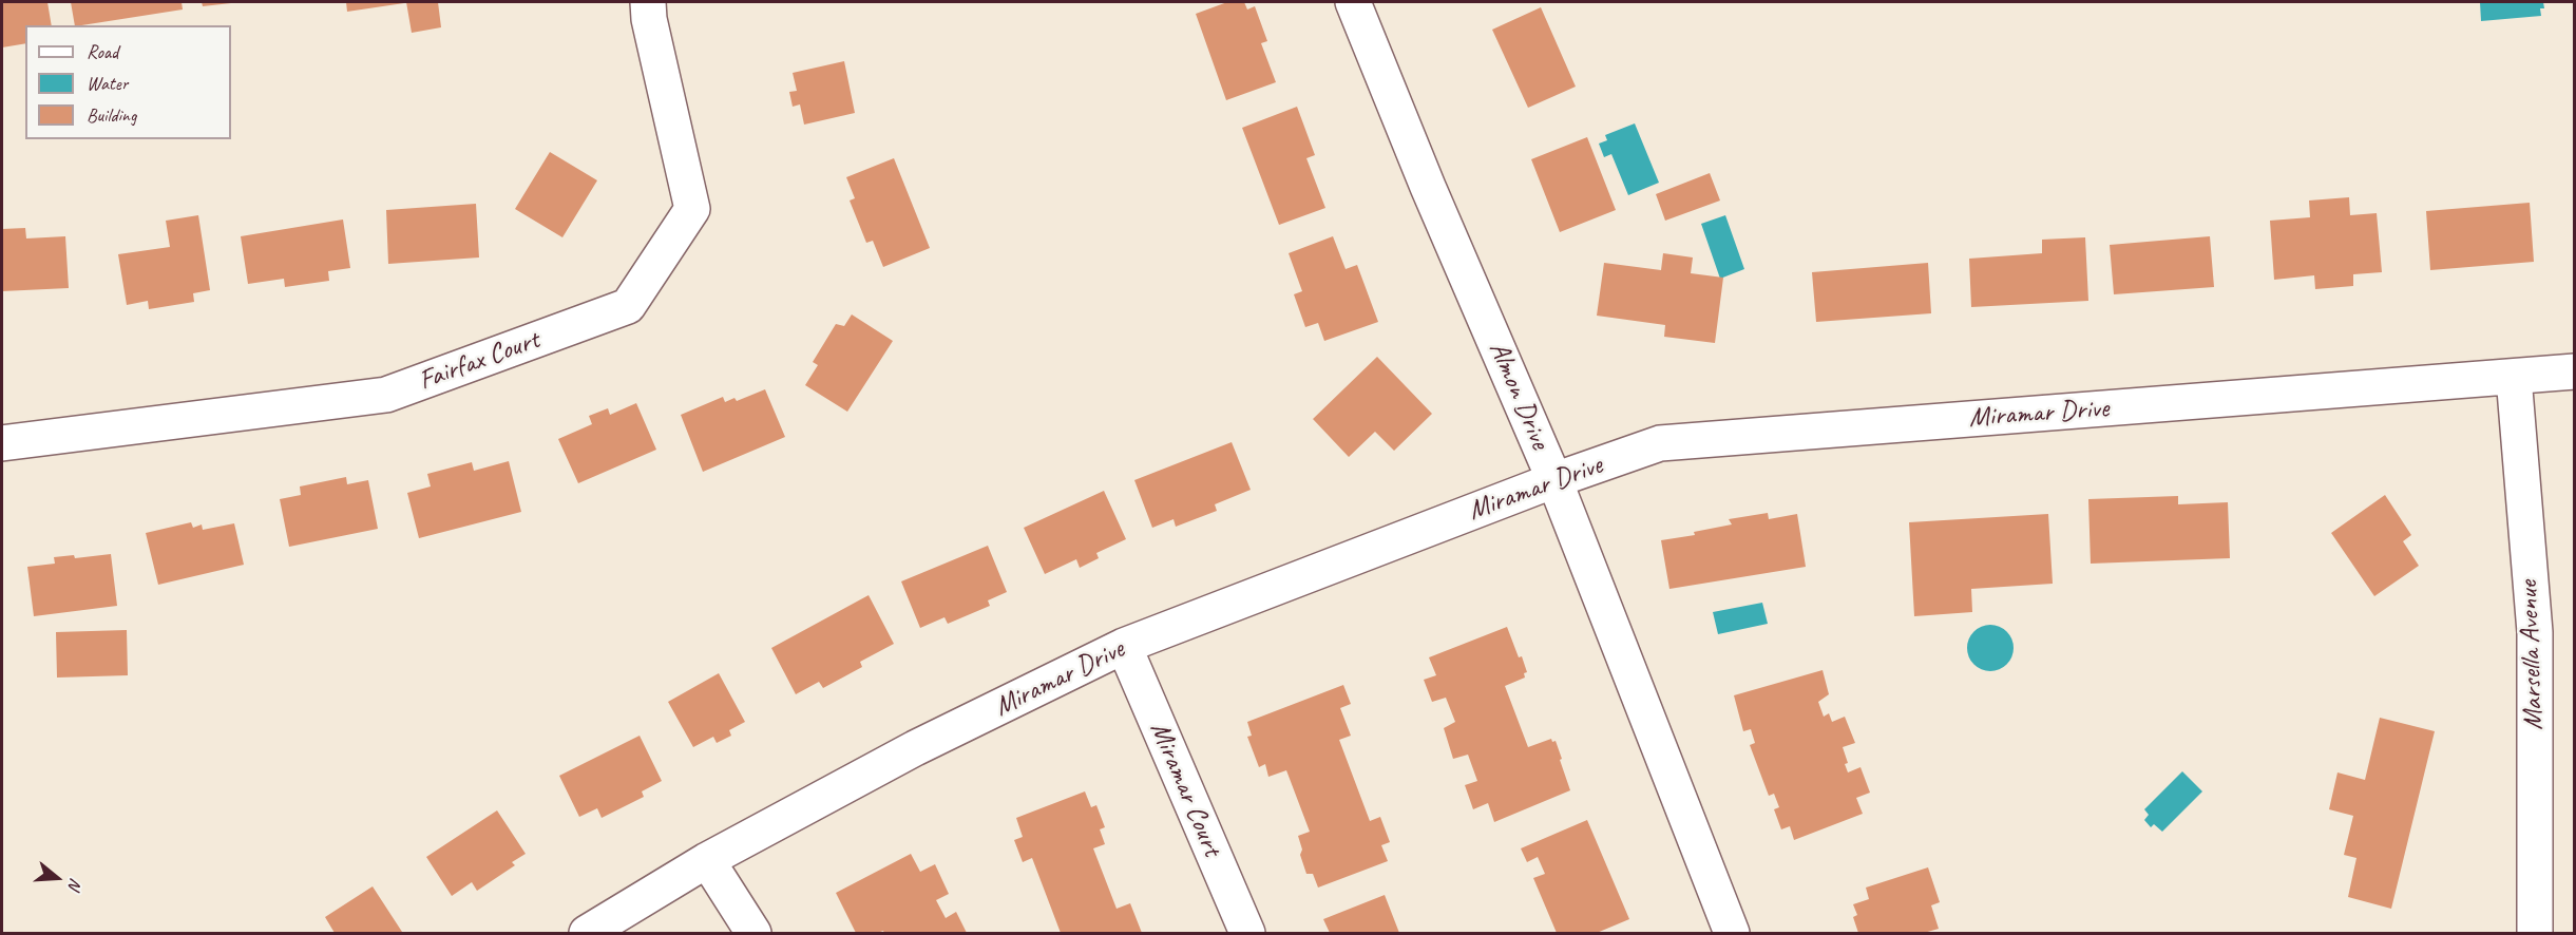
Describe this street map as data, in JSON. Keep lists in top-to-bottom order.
{
  "streets": {
    "street": [
      "Fairfax Court",
      "Almon Drive",
      "Miramar Drive",
      "Marsella Avenue",
      "Miramar Court"
    ]
  },
  "crossings": [
    ["Almon Drive", "Miramar Drive"],
    ["Miramar Drive", "Marsella Avenue"],
    ["Miramar Drive", "Miramar Court"]
  ],
  "legend": ["Road", "Water", "Building"],
  "north": "right"
}
